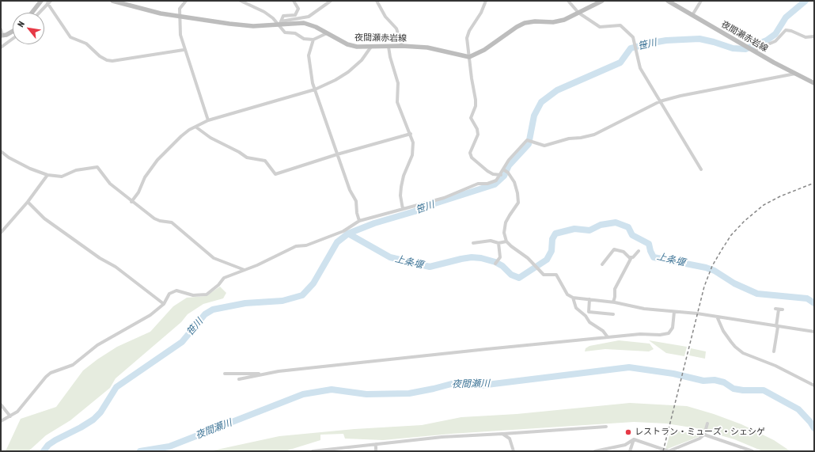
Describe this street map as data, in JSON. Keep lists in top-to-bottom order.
{
  "streets": {
    "main road": ["夜間瀬赤岩線"]
  },
  "water": ["笹川", "上条堰", "夜間瀬川"],
  "places": ["レストラン・ミューズ・シェシゲ"],
  "north": "top left"
}
